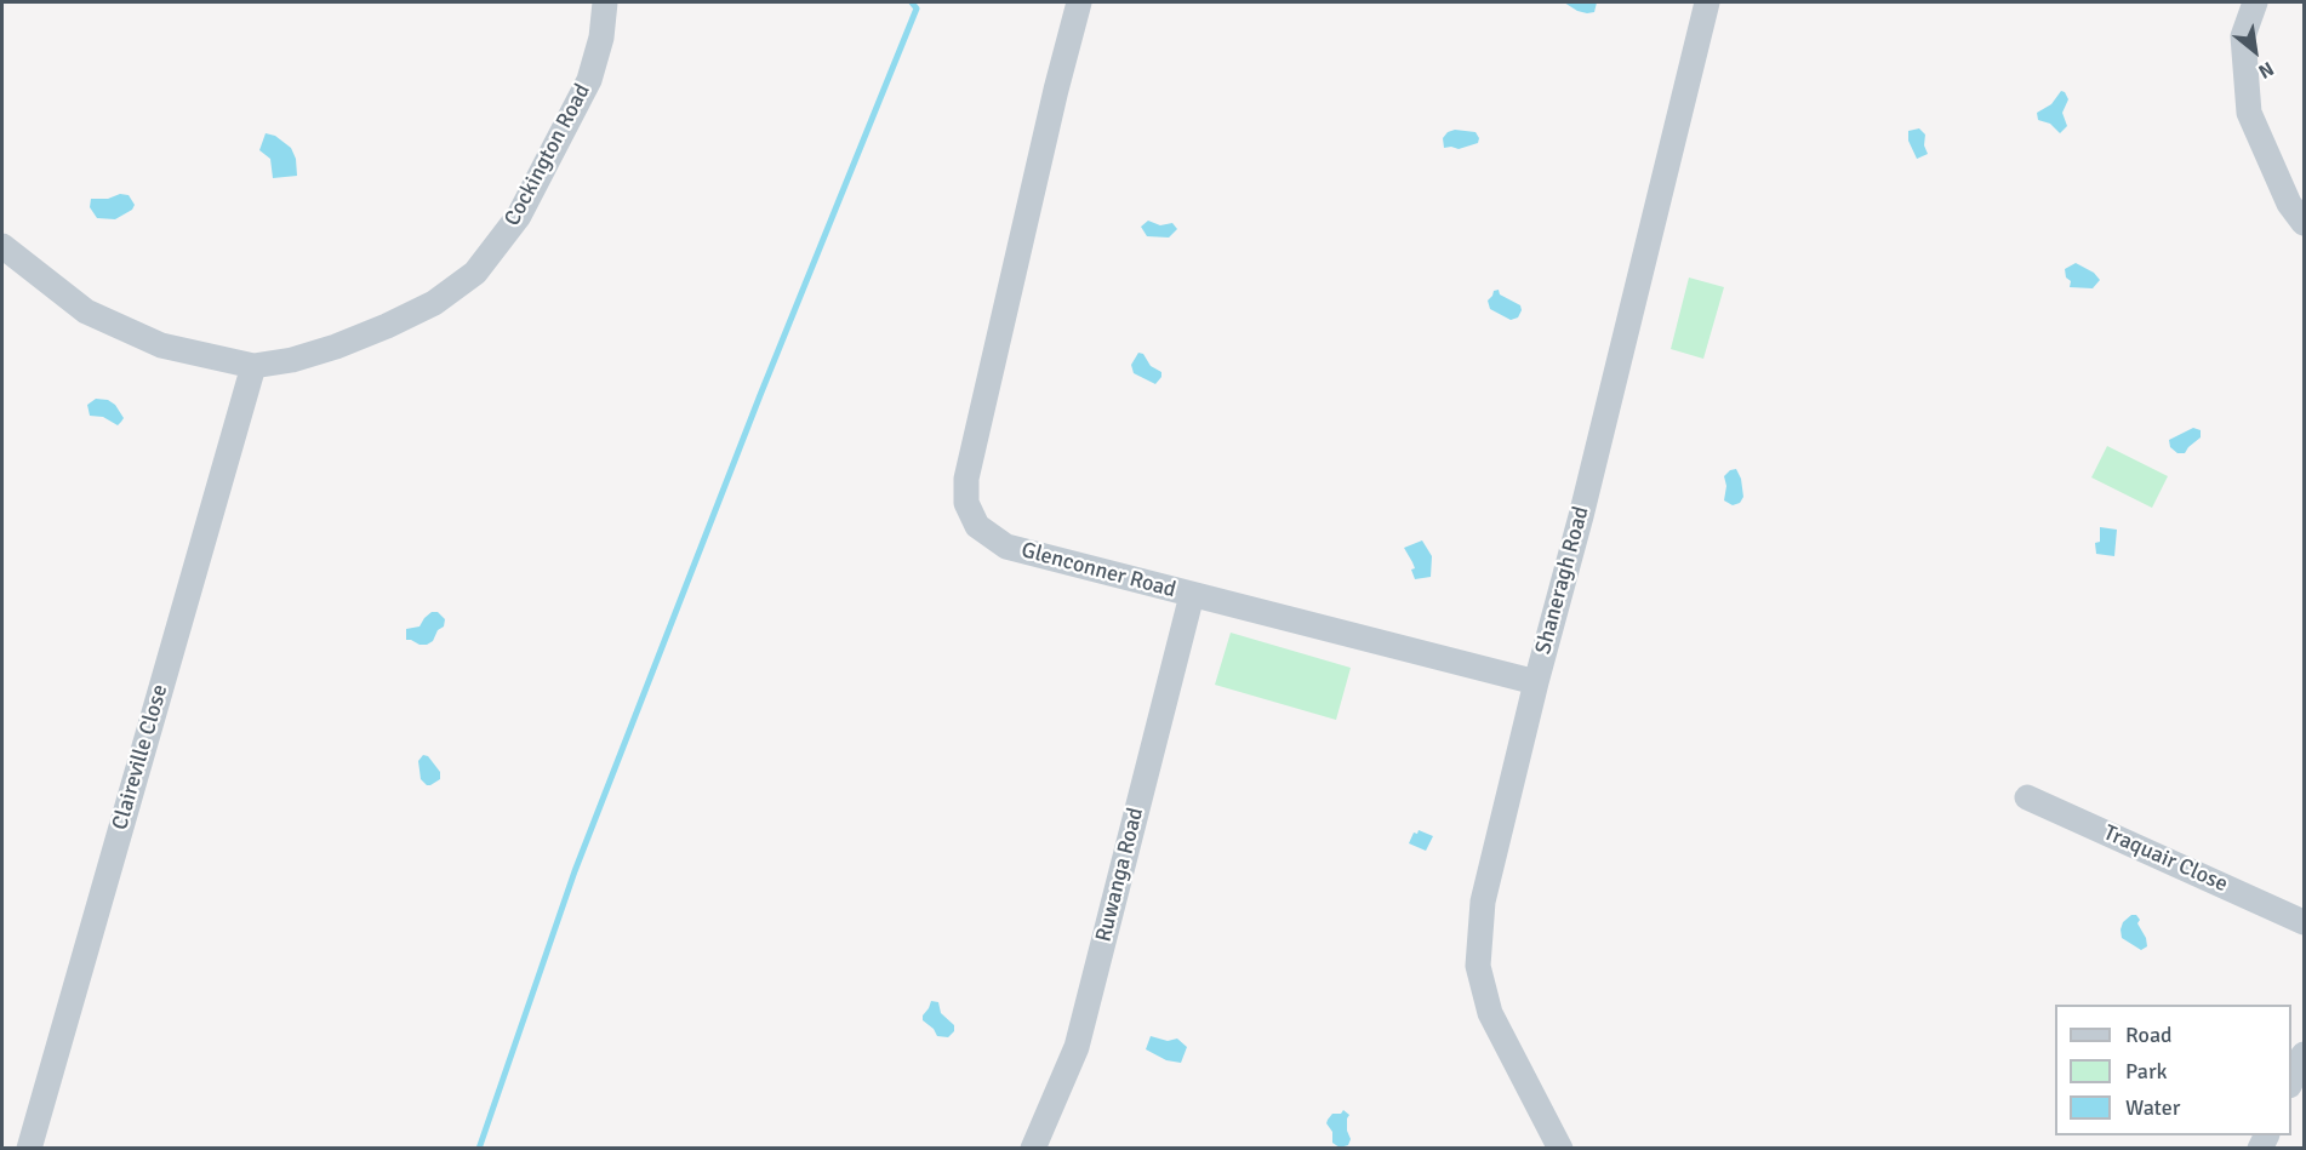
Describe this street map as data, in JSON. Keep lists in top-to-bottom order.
{
  "streets": {
    "street": [
      "Cockington Road",
      "Glenconner Road",
      "Shaneragh Road",
      "Claireville Close",
      "Traquair Close",
      "Ruwanga Road"
    ]
  },
  "crossings": [
    ["Cockington Road", "Claireville Close"],
    ["Glenconner Road", "Shaneragh Road"],
    ["Glenconner Road", "Ruwanga Road"]
  ],
  "legend": ["Road", "Park", "Water"],
  "north": "bottom right"
}
